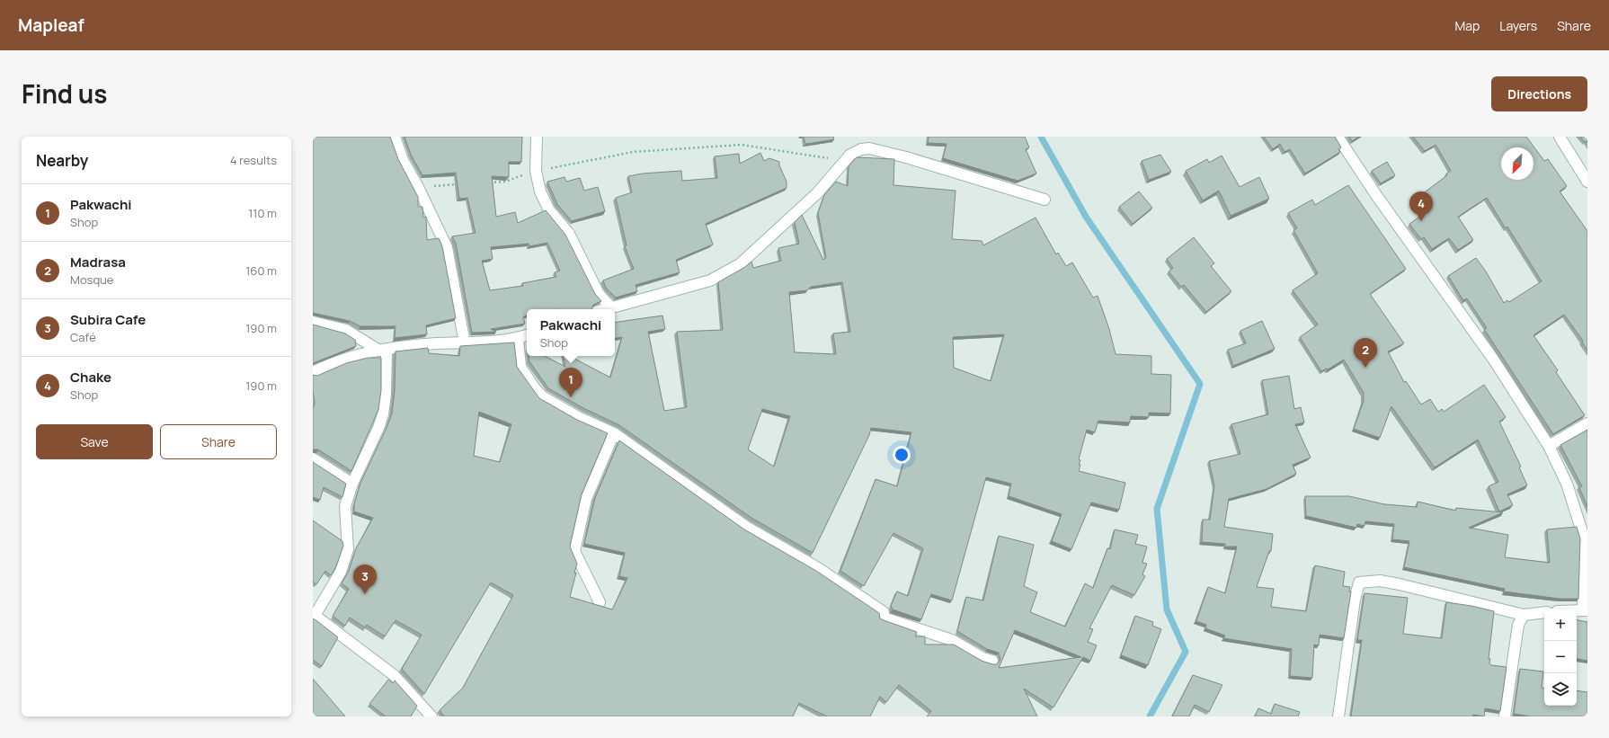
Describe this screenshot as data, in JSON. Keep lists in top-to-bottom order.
{
  "north": "bottom left",
  "page": {
    "header": "Mapleaf",
    "nav": ["Map", "Layers", "Share"],
    "title": "Find us",
    "buttons": [
      "Directions",
      ["Save", "Share"]
    ],
    "heading": ["Nearby", "4 results"],
    "list": [
      {
        "mark": "1",
        "name": "Pakwachi",
        "note": "Shop",
        "value": "110 m"
      },
      {
        "mark": "2",
        "name": "Madrasa",
        "note": "Mosque",
        "value": "160 m"
      },
      {
        "mark": "3",
        "name": "Subira Cafe",
        "note": "Café",
        "value": "190 m"
      },
      {
        "mark": "4",
        "name": "Chake",
        "note": "Shop",
        "value": "190 m"
      }
    ],
    "pins": [
      "4",
      "2",
      "1",
      "3"
    ],
    "popup": ["Pakwachi", "Shop"],
    "map_buttons": ["+", "−"]
  }
}
